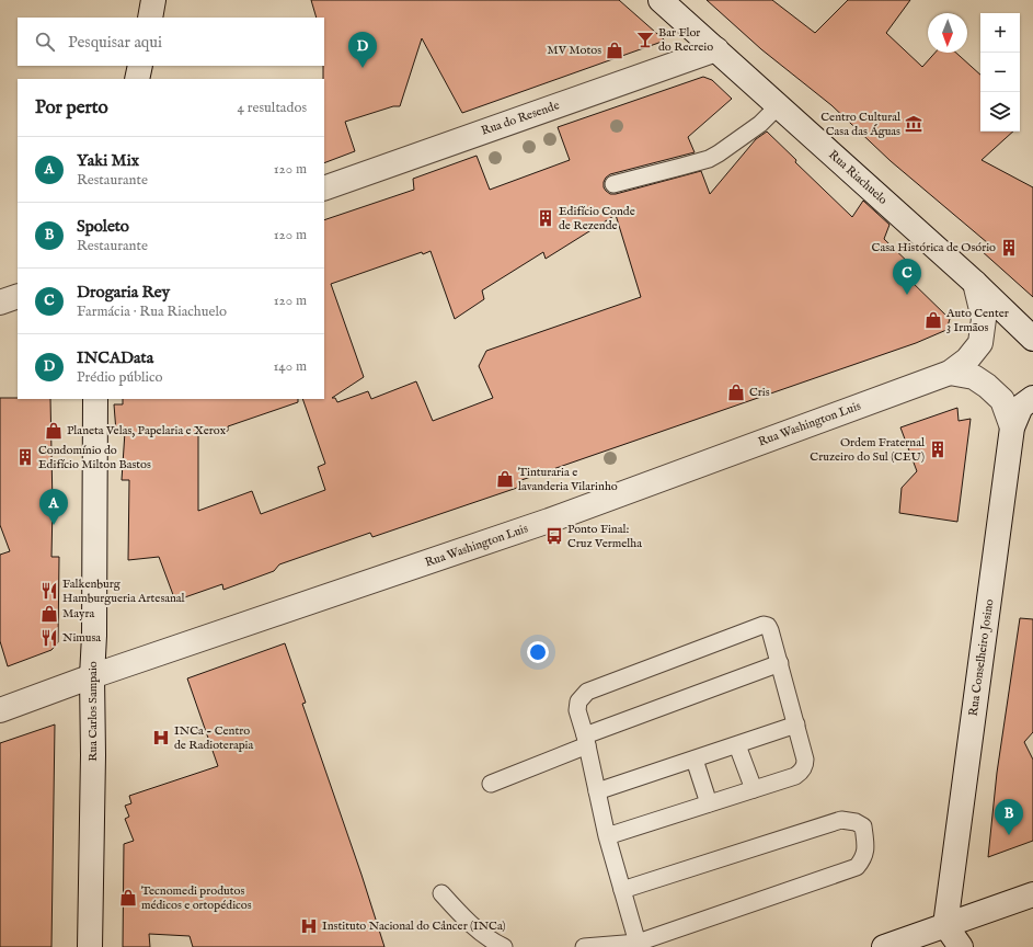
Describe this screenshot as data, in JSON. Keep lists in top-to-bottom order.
{
  "streets": {
    "street": [
      "Rua do Resende",
      "Rua Riachuelo",
      "Rua Washington Luis",
      "Rua Conselheiro Josino",
      "Rua Carlos Sampaio"
    ]
  },
  "crossings": [
    ["Rua do Resende", "Rua Riachuelo"],
    ["Rua Riachuelo", "Rua Washington Luis"],
    ["Rua Washington Luis", "Rua Carlos Sampaio"]
  ],
  "places": {
    "bar": ["Bar Flor do Recreio"],
    "shop": [
      "MV Motos",
      "Auto Center 3 Irmãos",
      "Cris",
      "Planeta Velas, Papelaria e Xerox",
      "Tinturaria e lavanderia Vilarinho",
      "Mayra",
      "Tecnomedi produtos médicos e ortopédicos"
    ],
    "museum": ["Centro Cultural Casa das Águas"],
    "building": [
      "Edifício Conde de Rezende",
      "Casa Histórica de Osório",
      "Ordem Fraternal Cruzeiro do Sul (CEU)",
      "Condomínio do Edifício Milton Bastos"
    ],
    "bus stop": ["Ponto Final: Cruz Vermelha"],
    "restaurant": ["Falkenburg Hamburgueria Artesanal", "Nimusa"],
    "hospital": ["INCa - Centro de Radioterapia", "Instituto Nacional do Câncer (INCa)"]
  },
  "north": "bottom",
  "page": {
    "map_buttons": ["+", "−"],
    "search": "Pesquisar aqui",
    "pins": [
      "D",
      "C",
      "A",
      "B"
    ],
    "heading": ["Por perto", "4 resultados"],
    "list": [
      {
        "mark": "A",
        "name": "Yaki Mix",
        "note": "Restaurante",
        "value": "120 m"
      },
      {
        "mark": "B",
        "name": "Spoleto",
        "note": "Restaurante",
        "value": "120 m"
      },
      {
        "mark": "C",
        "name": "Drogaria Rey",
        "note": "Farmácia · Rua Riachuelo",
        "value": "120 m"
      },
      {
        "mark": "D",
        "name": "INCAData",
        "note": "Prédio público",
        "value": "140 m"
      }
    ]
  }
}
